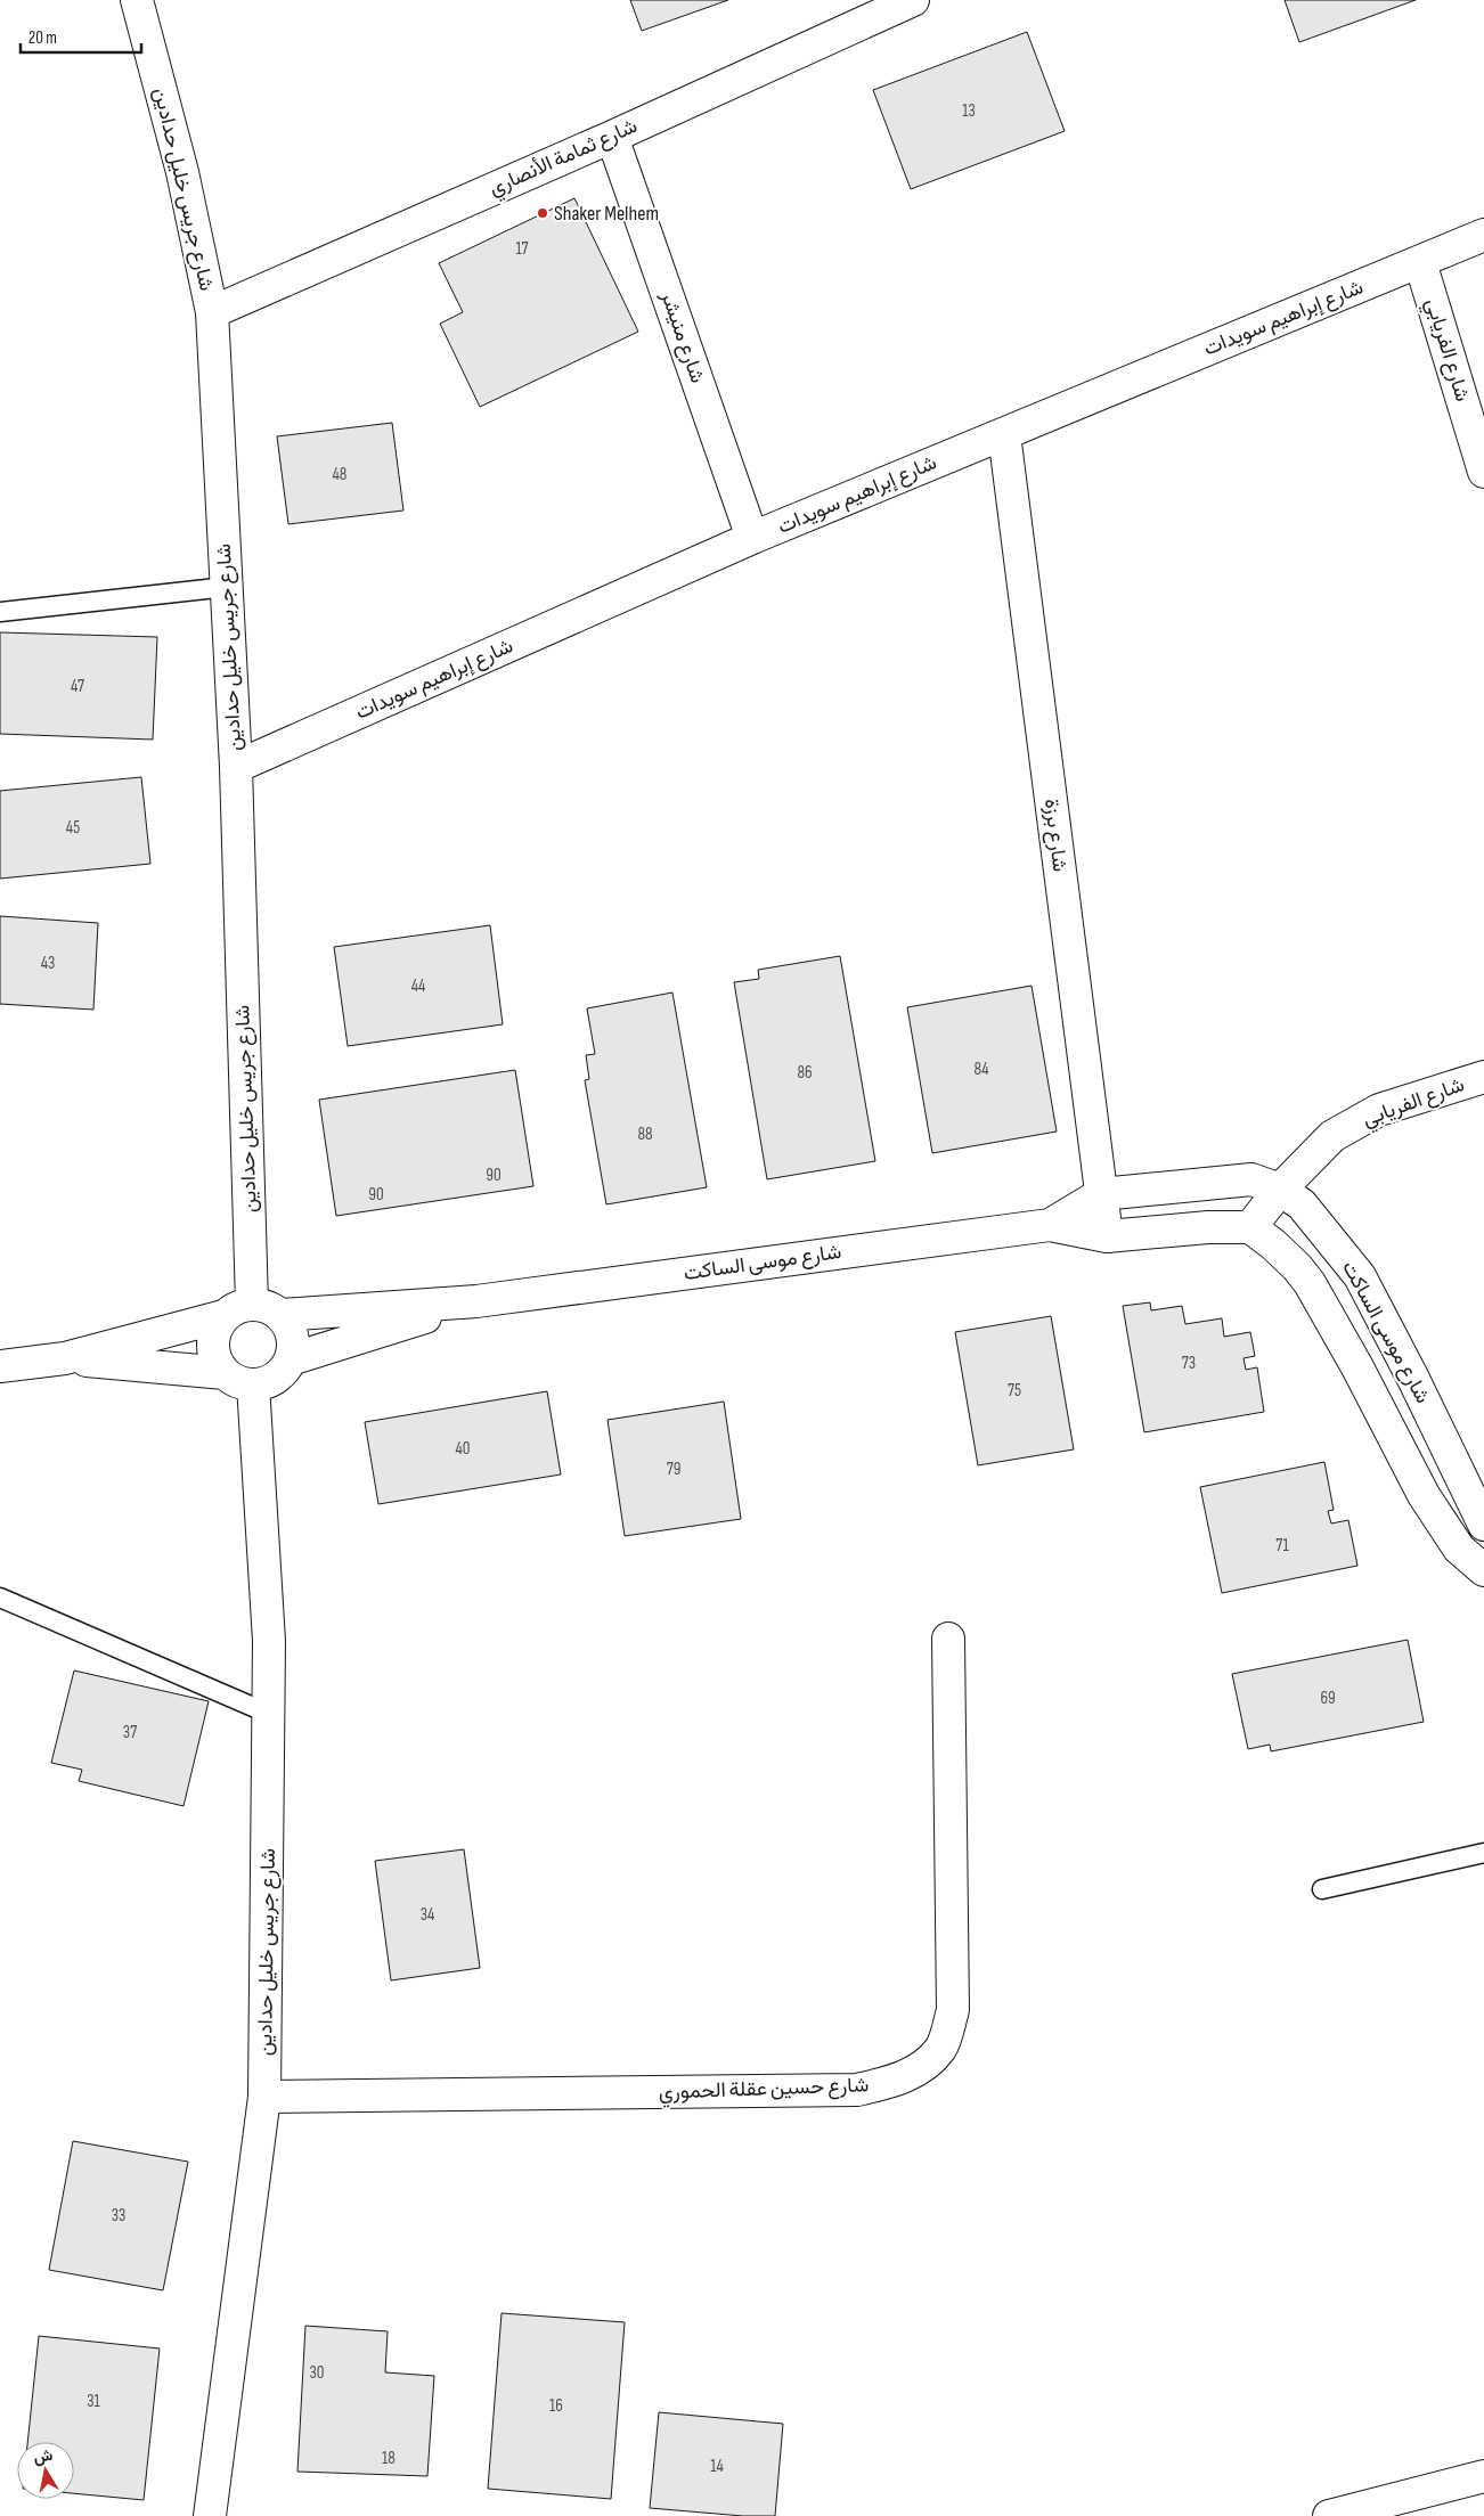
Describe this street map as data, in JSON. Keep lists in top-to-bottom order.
{
  "streets": {
    "street": [
      "شارع ثمامة الأنصاري",
      "شارع جريس خليل حدادين",
      "شارع إبراهيم سويدات",
      "شارع منيشر",
      "شارع الفريابي",
      "شارع برزة",
      "شارع موسى الساكت",
      "شارع حسين عقلة الحموري"
    ]
  },
  "crossings": [
    ["شارع ثمامة الأنصاري", "شارع جريس خليل حدادين"],
    ["شارع ثمامة الأنصاري", "شارع منيشر"],
    ["شارع جريس خليل حدادين", "شارع إبراهيم سويدات"],
    ["شارع جريس خليل حدادين", "شارع موسى الساكت"],
    ["شارع جريس خليل حدادين", "شارع حسين عقلة الحموري"],
    ["شارع إبراهيم سويدات", "شارع منيشر"],
    ["شارع إبراهيم سويدات", "شارع الفريابي"],
    ["شارع إبراهيم سويدات", "شارع برزة"],
    ["شارع الفريابي", "شارع موسى الساكت"],
    ["شارع برزة", "شارع موسى الساكت"]
  ],
  "places": ["Shaker Melhem"],
  "house_numbers": [
    "13",
    "17",
    "48",
    "47",
    "45",
    "43",
    "44",
    "84",
    "86",
    "88",
    "90",
    "90",
    "73",
    "75",
    "40",
    "79",
    "71",
    "69",
    "37",
    "34",
    "33",
    "30",
    "31",
    "16",
    "18",
    "14"
  ],
  "scale_bar": "20 m",
  "north": "top"
}
